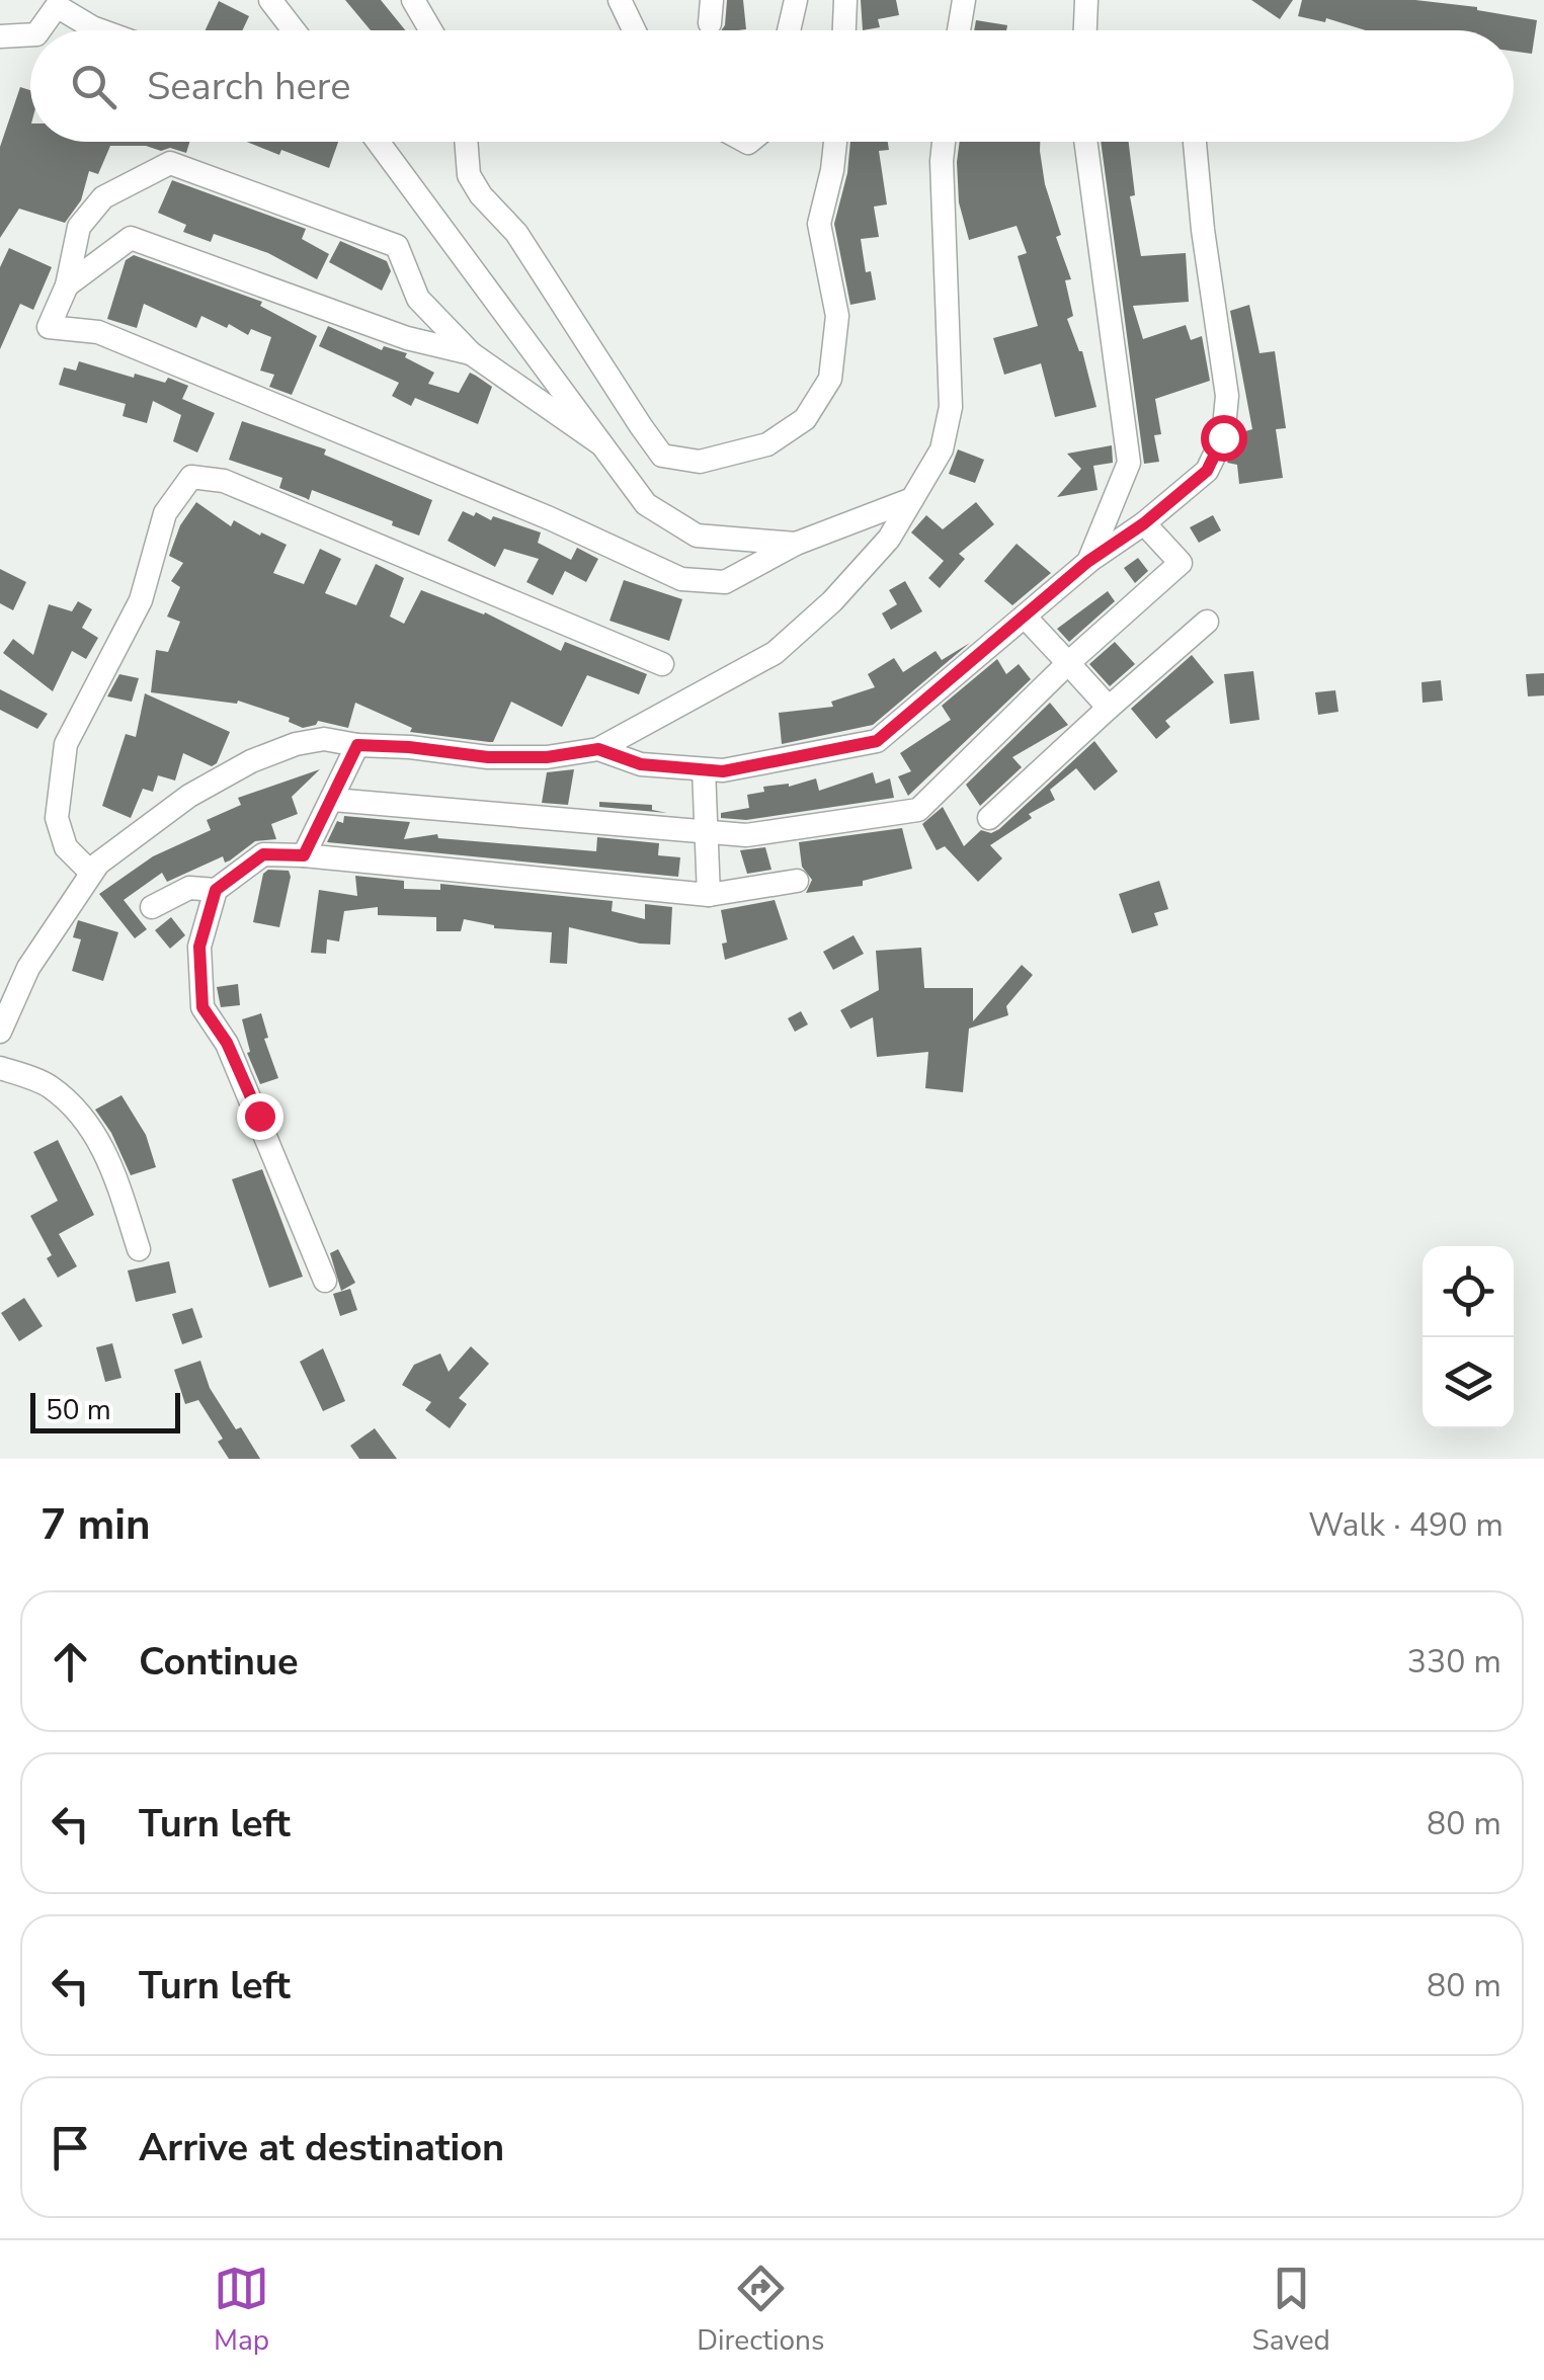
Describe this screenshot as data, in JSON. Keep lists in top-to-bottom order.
{
  "scale_bar": "50 m",
  "page": {
    "search": "Search here",
    "scale": "50 m",
    "heading": ["7 min", "Walk · 490 m"],
    "list": [
      ["Continue", "330 m"],
      ["Turn left", "80 m"],
      ["Turn left", "80 m"],
      "Arrive at destination"
    ],
    "nav": ["Map", "Directions", "Saved"]
  }
}
